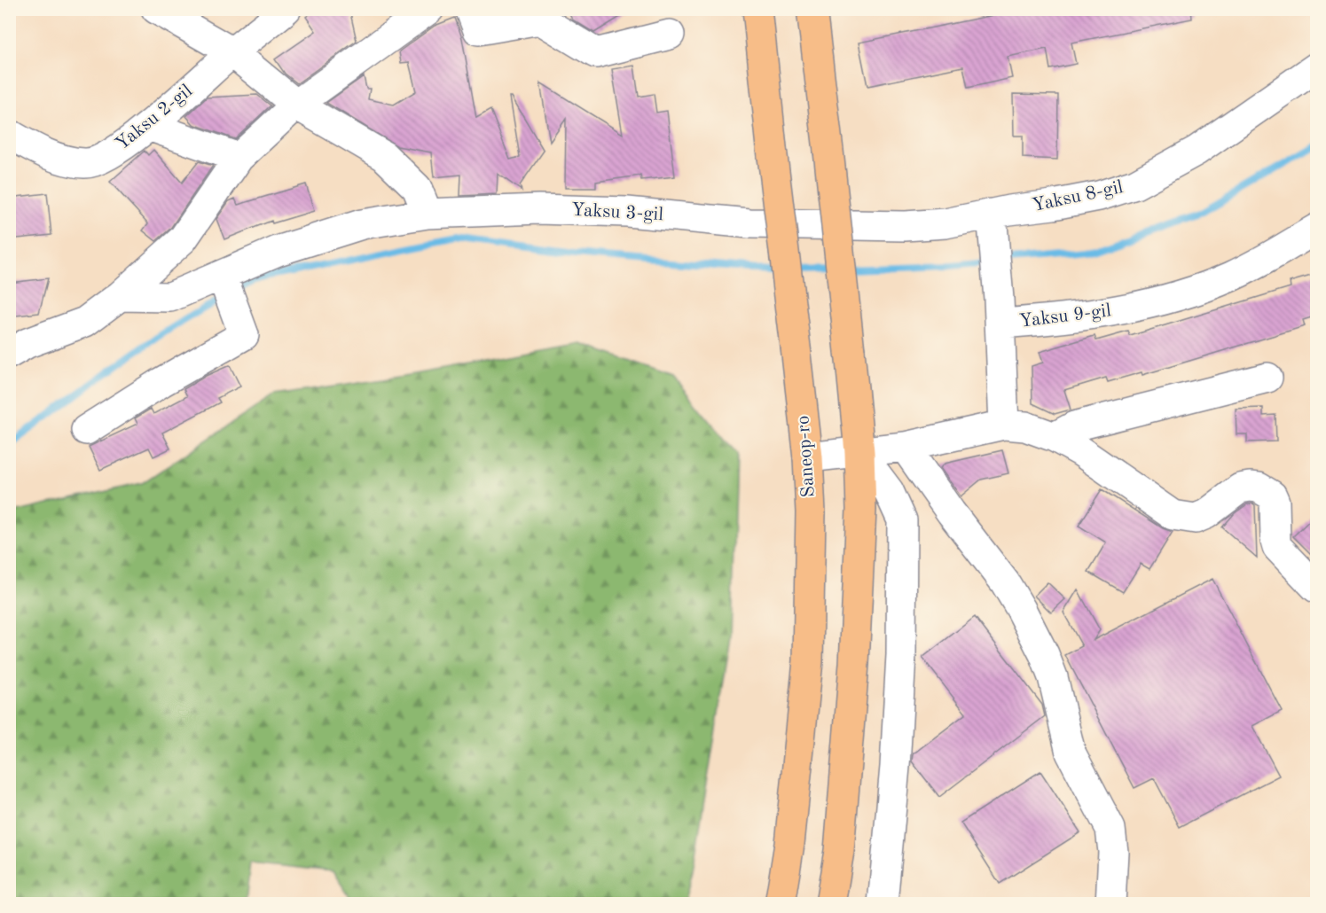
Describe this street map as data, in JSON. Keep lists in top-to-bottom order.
{
  "streets": {
    "main road": ["Saneop-ro"],
    "street": [
      "Yaksu 2-gil",
      "Yaksu 8-gil",
      "Yaksu 3-gil",
      "Yaksu 9-gil"
    ]
  },
  "crossings": [
    ["Yaksu 8-gil", "Yaksu 3-gil"]
  ]
}
